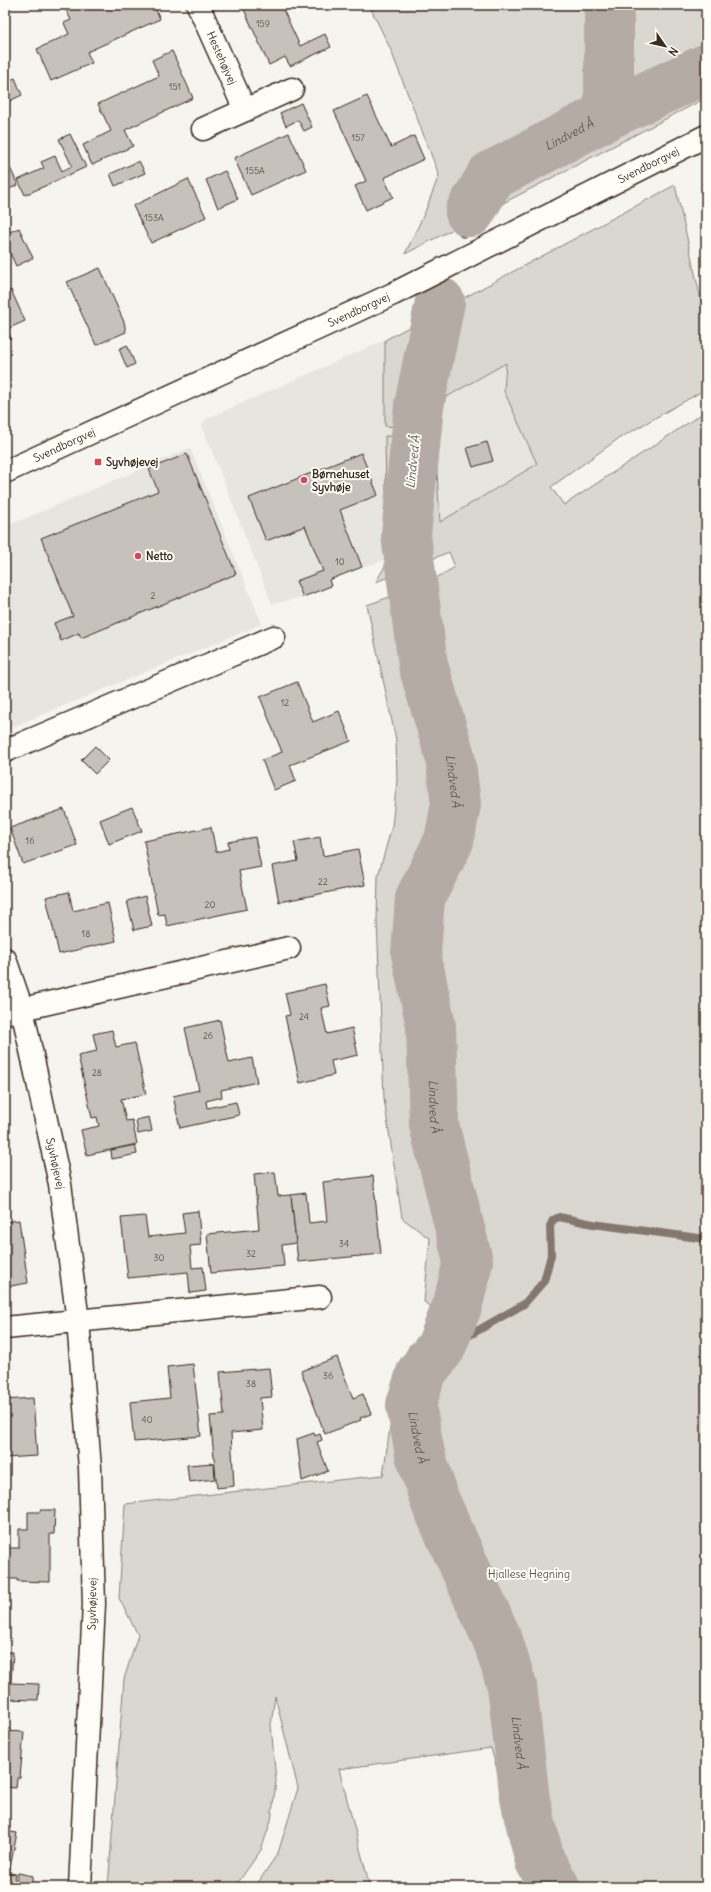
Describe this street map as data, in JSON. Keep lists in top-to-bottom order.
{
  "streets": {
    "street": ["Hestehøjvej", "Svendborgvej", "Syvhøjevej"]
  },
  "water": ["Lindved Å"],
  "parks": ["Hjallese Hegning"],
  "places": {
    "transit": ["Syvhøjevej"],
    "other": ["Børnehuset Syvhøje", "Netto"]
  },
  "house_numbers": [
    "159",
    "151",
    "157",
    "155A",
    "153A",
    "10",
    "2",
    "12",
    "16",
    "22",
    "20",
    "18",
    "24",
    "26",
    "28",
    "34",
    "32",
    "30",
    "36",
    "38",
    "40"
  ],
  "north": "bottom right"
}
